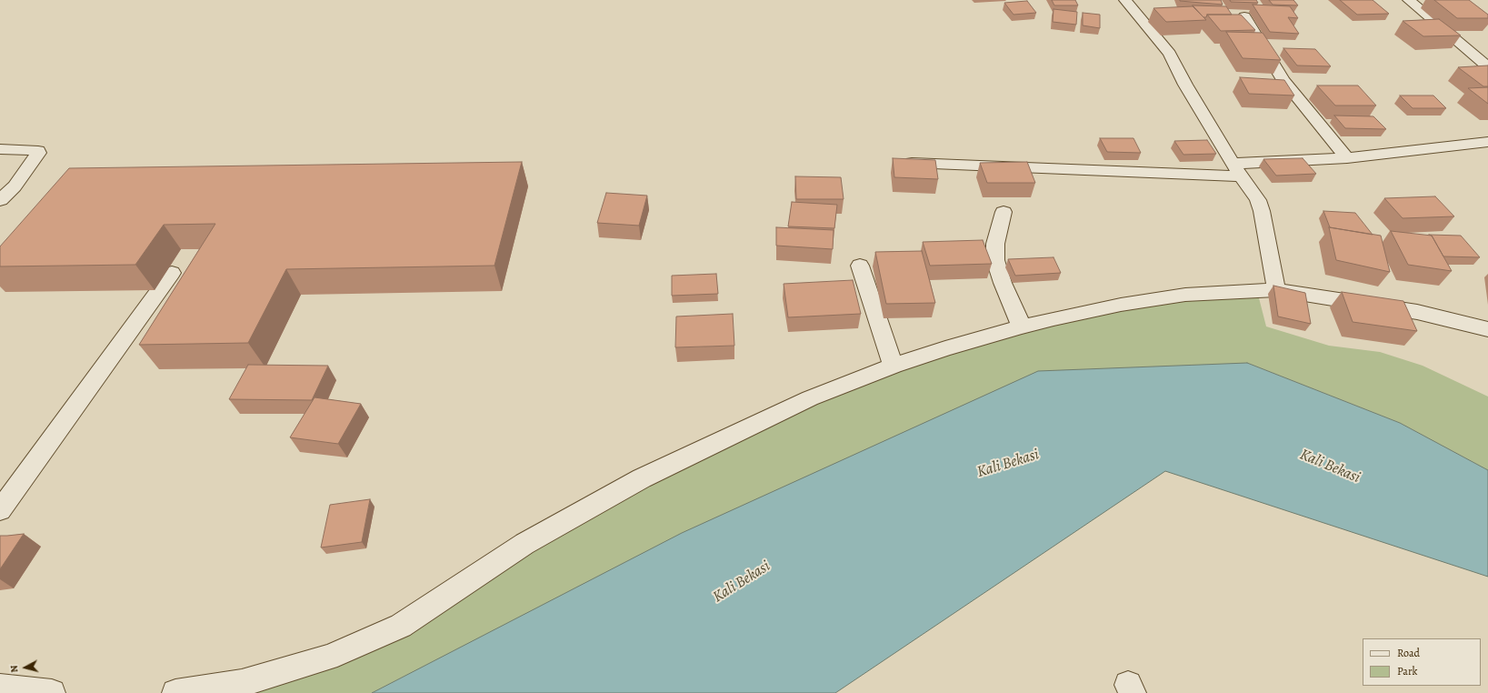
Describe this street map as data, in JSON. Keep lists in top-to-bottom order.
{
  "water": ["Kali Bekasi"],
  "legend": ["Road", "Park"],
  "north": "left"
}
